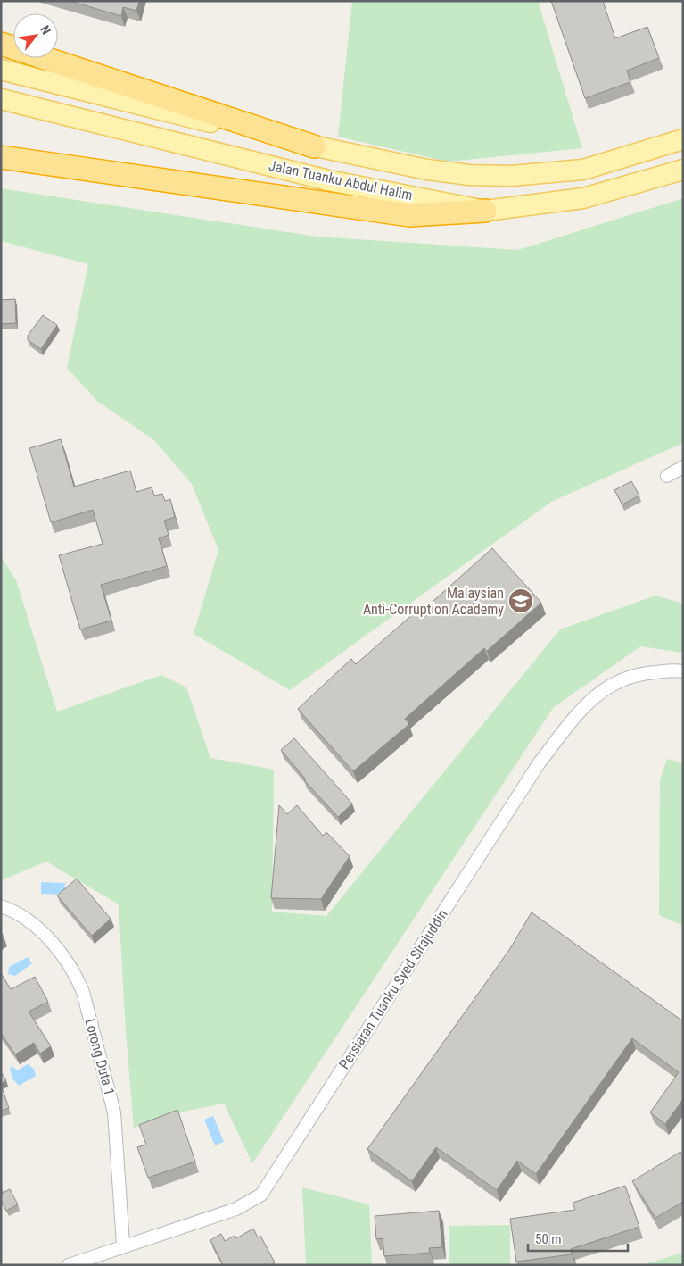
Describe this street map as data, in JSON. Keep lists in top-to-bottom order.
{
  "streets": {
    "main road": ["Jalan Tuanku Abdul Halim"],
    "street": ["Persiaran Tuanku Syed Sirajuddin", "Lorong Duta 1"]
  },
  "crossings": [
    ["Persiaran Tuanku Syed Sirajuddin", "Lorong Duta 1"]
  ],
  "places": {
    "school or university": ["Malaysian Anti-Corruption Academy"]
  },
  "scale_bar": "50 m",
  "north": "top right"
}
